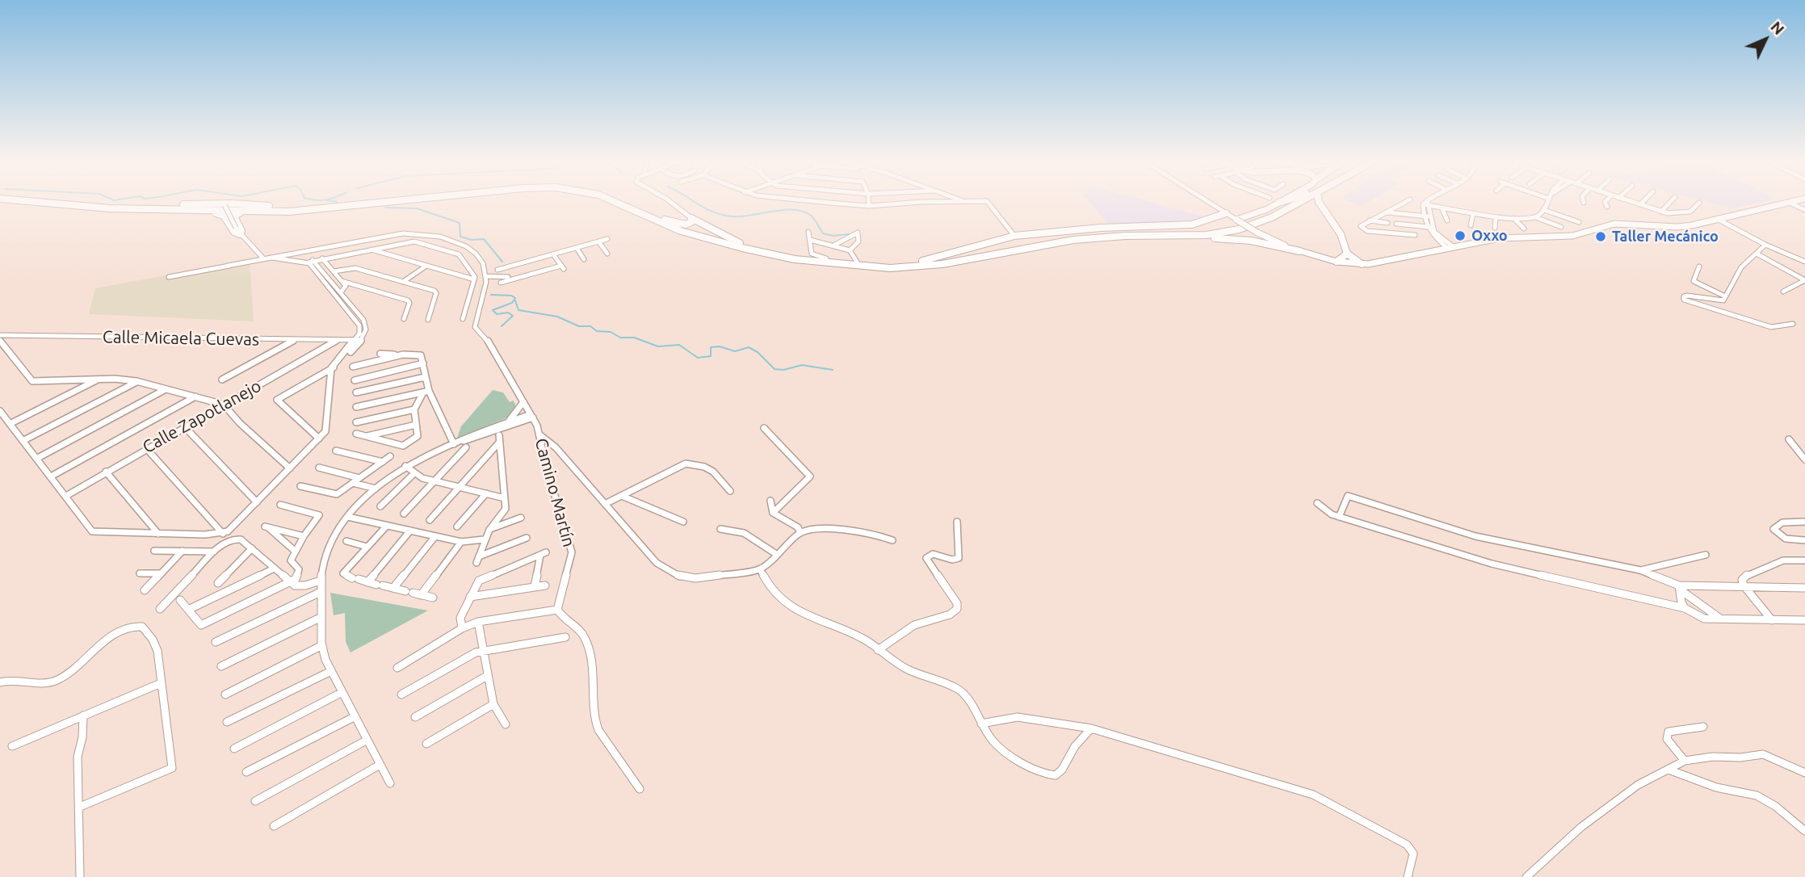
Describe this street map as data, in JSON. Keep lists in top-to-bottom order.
{
  "streets": {
    "street": ["Calle Micaela Cuevas", "Calle Zapotlanejo", "Camino Martín"]
  },
  "crossings": [
    ["Calle Micaela Cuevas", "Calle Zapotlanejo"]
  ],
  "places": ["Oxxo", "Taller Mecánico"],
  "north": "top right"
}
